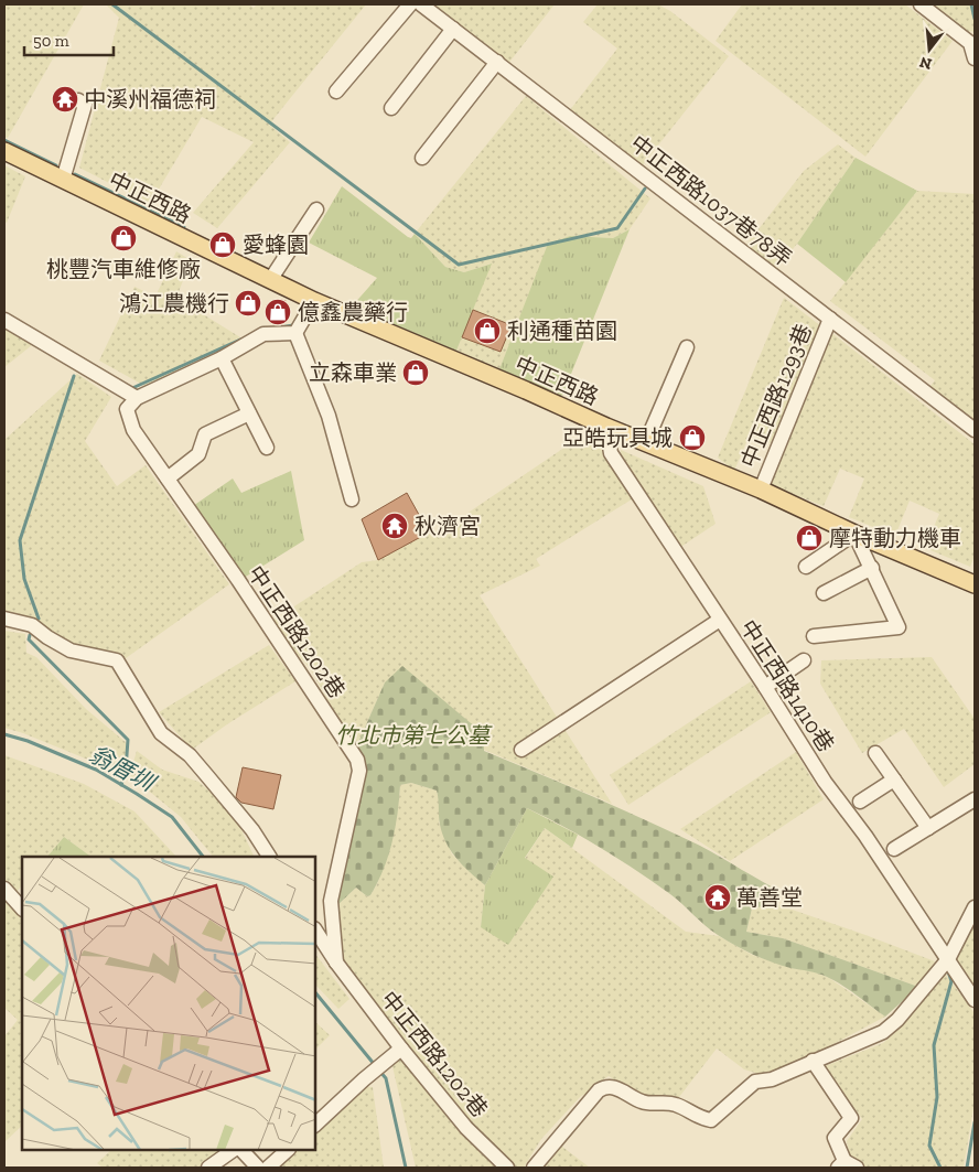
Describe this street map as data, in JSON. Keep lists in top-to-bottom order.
{
  "streets": {
    "main road": ["中正西路"],
    "street": [
      "中正西路1037巷78弄",
      "中正西路1293巷",
      "中正西路1202巷",
      "中正西路1410巷"
    ]
  },
  "crossings": [
    ["中正西路", "中正西路1293巷"],
    ["中正西路", "中正西路1410巷"],
    ["中正西路1037巷78弄", "中正西路1293巷"]
  ],
  "water": ["翁厝圳"],
  "parks": ["竹北市第七公墓"],
  "places": {
    "temple": ["中溪州福德祠", "秋濟宮", "萬善堂"],
    "shop": [
      "桃豐汽車維修廠",
      "愛蜂園",
      "鴻江農機行",
      "億鑫農藥行",
      "利通種苗園",
      "立森車業",
      "亞皓玩具城",
      "摩特動力機車"
    ]
  },
  "scale_bar": "50 m",
  "north": "bottom"
}
